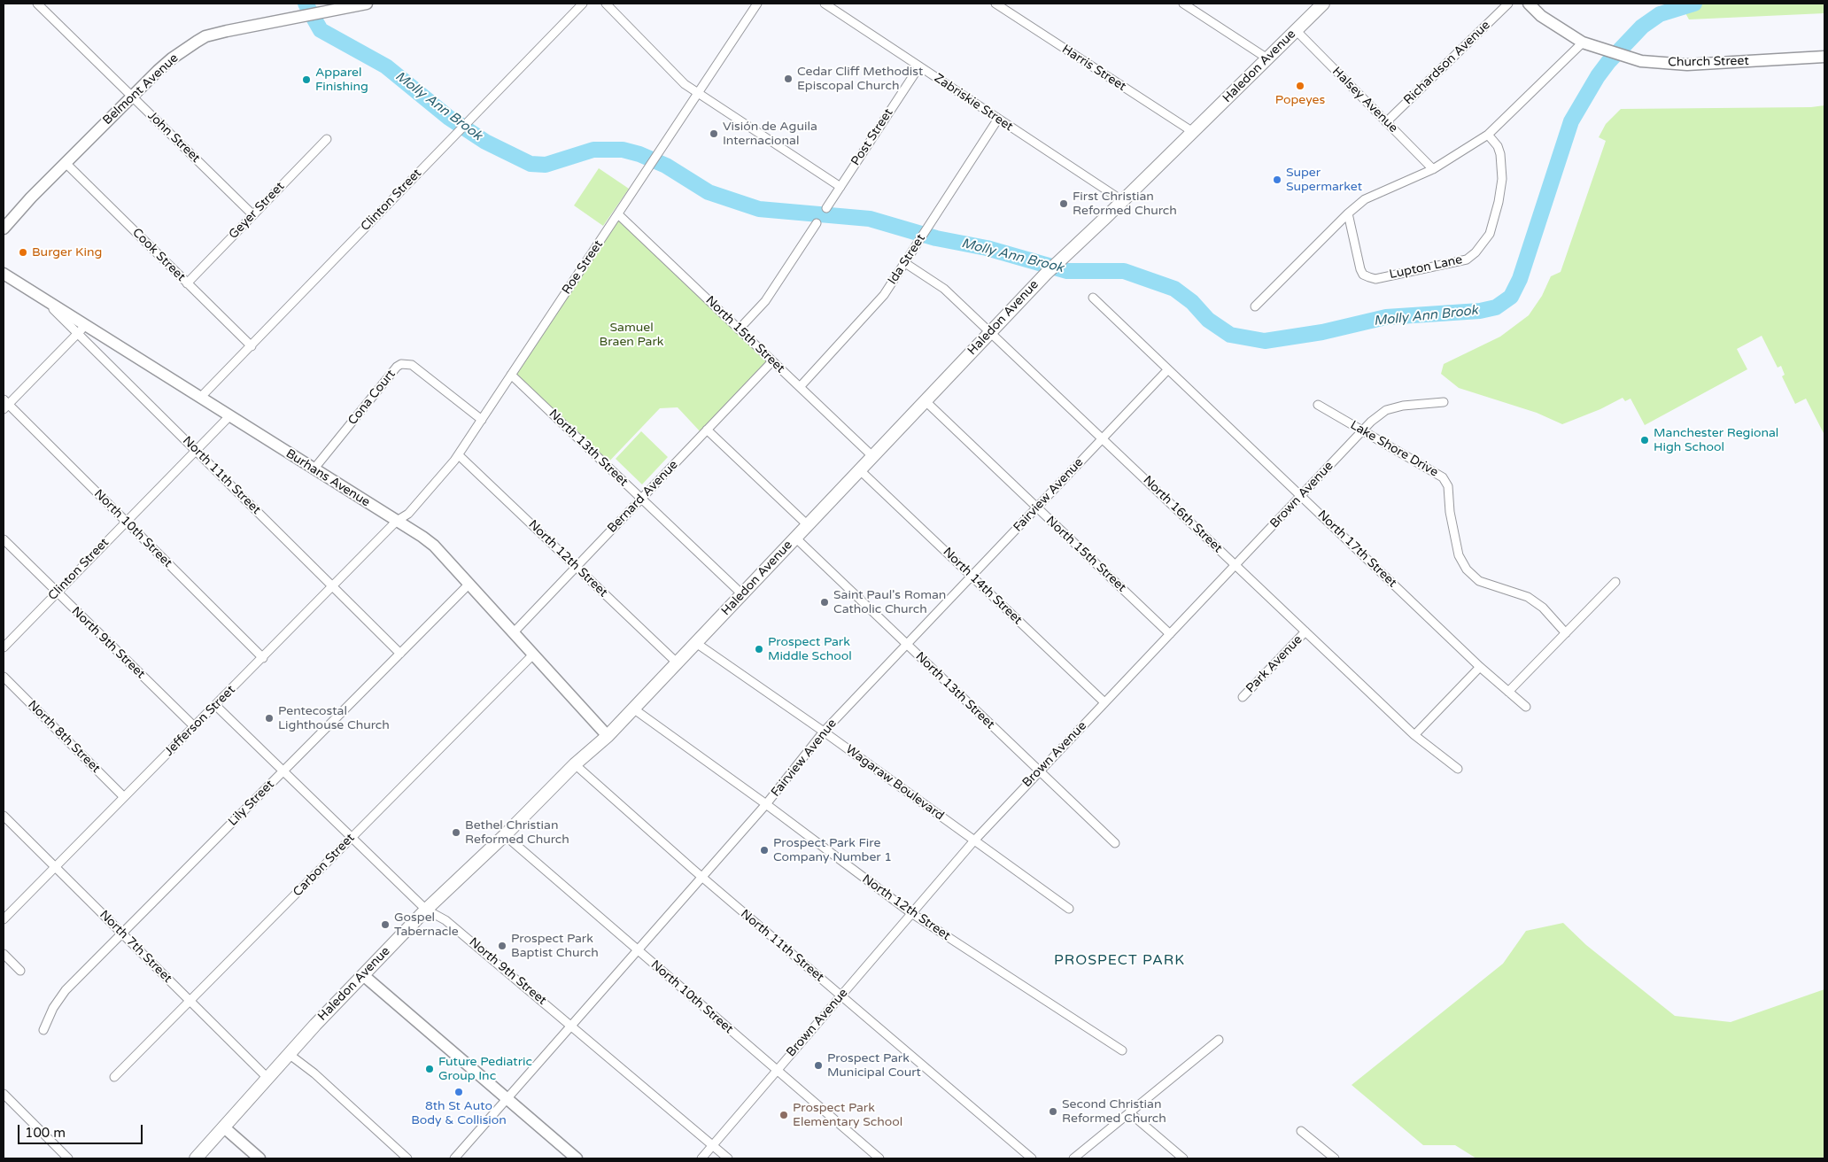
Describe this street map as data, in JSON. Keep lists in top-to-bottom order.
{
  "streets": {
    "main road": ["Haledon Avenue"],
    "street": [
      "Church Street",
      "Richardson Avenue",
      "Harris Street",
      "Belmont Avenue",
      "Halsey Avenue",
      "Zabriskie Street",
      "John Street",
      "Post Street",
      "Clinton Street",
      "Geyer Street",
      "Cook Street",
      "Ida Street",
      "Roe Street",
      "Lupton Lane",
      "North 15th Street",
      "Cona Court",
      "North 13th Street",
      "Lake Shore Drive",
      "North 11th Street",
      "Burhans Avenue",
      "Fairview Avenue",
      "Brown Avenue",
      "Bernard Avenue",
      "North 16th Street",
      "North 10th Street",
      "North 17th Street",
      "North 12th Street",
      "North 14th Street",
      "North 9th Street",
      "Park Avenue",
      "Jefferson Street",
      "North 8th Street",
      "Wagaraw Boulevard",
      "Lily Street",
      "Carbon Street",
      "North 7th Street"
    ]
  },
  "crossings": [
    ["Richardson Avenue", "Halsey Avenue"],
    ["Haledon Avenue", "Harris Street"],
    ["Haledon Avenue", "Halsey Avenue"],
    ["Haledon Avenue", "Zabriskie Street"],
    ["Haledon Avenue", "North 15th Street"],
    ["Haledon Avenue", "North 13th Street"],
    ["Haledon Avenue", "North 11th Street"],
    ["Haledon Avenue", "Burhans Avenue"],
    ["Haledon Avenue", "North 16th Street"],
    ["Haledon Avenue", "North 10th Street"],
    ["Haledon Avenue", "North 12th Street"],
    ["Haledon Avenue", "North 14th Street"],
    ["Haledon Avenue", "North 9th Street"],
    ["Haledon Avenue", "Wagaraw Boulevard"],
    ["Haledon Avenue", "North 7th Street"],
    ["Belmont Avenue", "John Street"],
    ["Belmont Avenue", "Cook Street"],
    ["Zabriskie Street", "Post Street"],
    ["Zabriskie Street", "Ida Street"],
    ["John Street", "Geyer Street"],
    ["Clinton Street", "Cook Street"],
    ["Clinton Street", "North 11th Street"],
    ["Clinton Street", "Burhans Avenue"],
    ["Clinton Street", "North 10th Street"],
    ["Clinton Street", "North 9th Street"],
    ["Geyer Street", "Cook Street"],
    ["Ida Street", "North 15th Street"],
    ["Ida Street", "North 16th Street"],
    ["Roe Street", "North 15th Street"],
    ["Roe Street", "Cona Court"],
    ["Roe Street", "North 13th Street"],
    ["Roe Street", "Burhans Avenue"],
    ["Roe Street", "North 12th Street"],
    ["Roe Street", "Jefferson Street"],
    ["North 15th Street", "Fairview Avenue"],
    ["North 15th Street", "Brown Avenue"],
    ["North 15th Street", "Bernard Avenue"],
    ["Cona Court", "Burhans Avenue"],
    ["North 13th Street", "Fairview Avenue"],
    ["North 13th Street", "Brown Avenue"],
    ["North 13th Street", "Bernard Avenue"],
    ["Lake Shore Drive", "Brown Avenue"],
    ["North 11th Street", "Burhans Avenue"],
    ["North 11th Street", "Fairview Avenue"],
    ["North 11th Street", "Brown Avenue"],
    ["North 11th Street", "Jefferson Street"],
    ["North 11th Street", "Lily Street"],
    ["Burhans Avenue", "Bernard Avenue"],
    ["Burhans Avenue", "Jefferson Street"],
    ["Burhans Avenue", "Lily Street"],
    ["Burhans Avenue", "Carbon Street"],
    ["Fairview Avenue", "North 16th Street"],
    ["Fairview Avenue", "North 10th Street"],
    ["Fairview Avenue", "North 17th Street"],
    ["Fairview Avenue", "North 12th Street"],
    ["Fairview Avenue", "North 14th Street"],
    ["Fairview Avenue", "North 9th Street"],
    ["Fairview Avenue", "Wagaraw Boulevard"],
    ["Brown Avenue", "North 16th Street"],
    ["Brown Avenue", "North 10th Street"],
    ["Brown Avenue", "North 17th Street"],
    ["Brown Avenue", "North 12th Street"],
    ["Brown Avenue", "North 14th Street"],
    ["Brown Avenue", "North 9th Street"],
    ["Brown Avenue", "Wagaraw Boulevard"],
    ["Bernard Avenue", "North 12th Street"],
    ["North 16th Street", "Park Avenue"],
    ["North 10th Street", "Jefferson Street"],
    ["North 9th Street", "Jefferson Street"],
    ["North 9th Street", "Lily Street"],
    ["North 9th Street", "Carbon Street"],
    ["Jefferson Street", "North 8th Street"],
    ["Jefferson Street", "North 7th Street"],
    ["Lily Street", "North 7th Street"],
    ["Carbon Street", "North 7th Street"]
  ],
  "districts": ["PROSPECT PARK"],
  "water": ["Molly Ann Brook"],
  "parks": ["Samuel Braen Park"],
  "places": [
    "Cedar Cliff Methodist Episcopal Church",
    "Apparel Finishing",
    "Popeyes",
    "Visión de Aguila Internacional",
    "Super Supermarket",
    "First Christian Reformed Church",
    "Burger King",
    "Manchester Regional High School",
    "Saint Paul's Roman Catholic Church",
    "Prospect Park Middle School",
    "Pentecostal Lighthouse Church",
    "Bethel Christian Reformed Church",
    "Prospect Park Fire Company Number 1",
    "Gospel Tabernacle",
    "Prospect Park Baptist Church",
    "Prospect Park Municipal Court",
    "Future Pediatric Group Inc",
    "8th St Auto Body & Collision",
    "Second Christian Reformed Church",
    "Prospect Park Elementary School"
  ],
  "scale_bar": "100 m"
}
